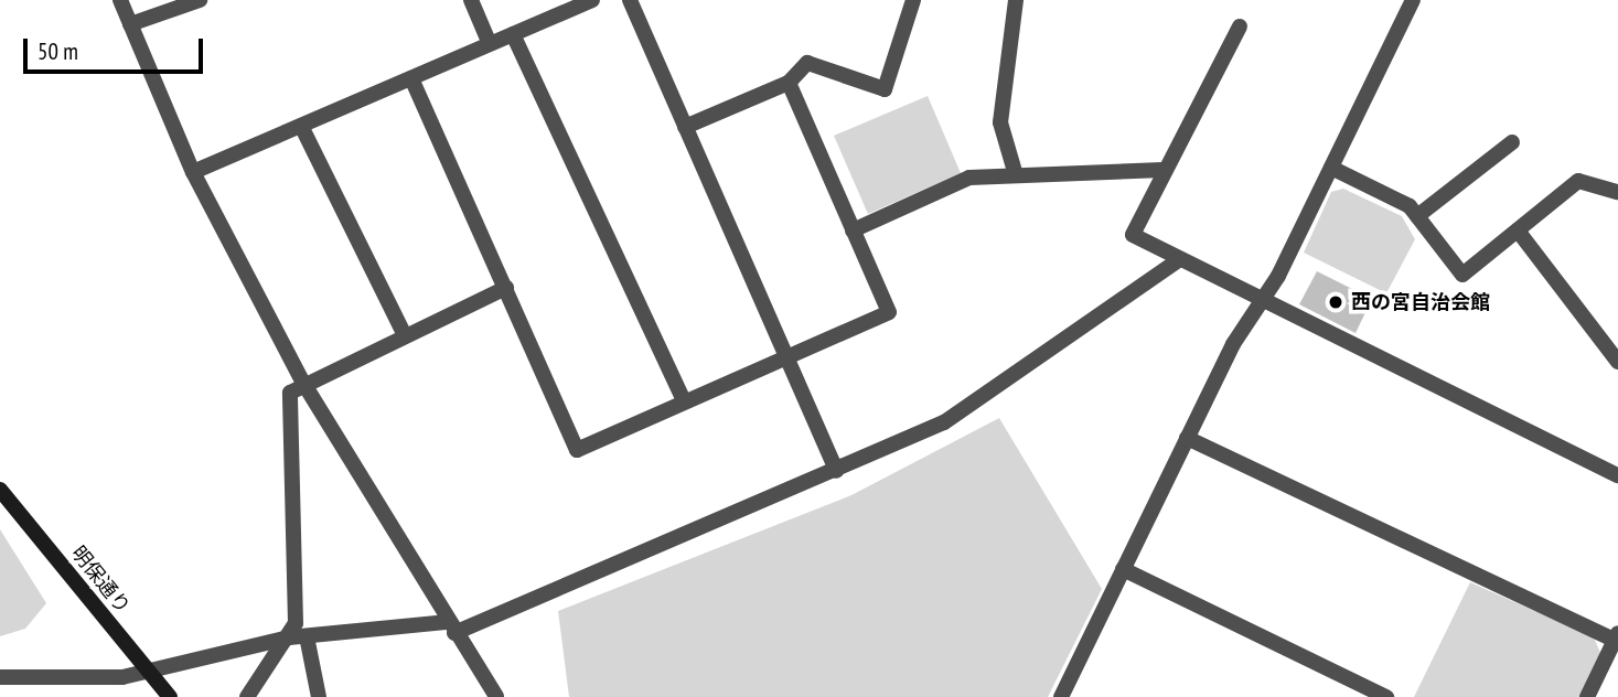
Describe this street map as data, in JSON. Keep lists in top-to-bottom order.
{
  "streets": {
    "street": ["明保通り"]
  },
  "places": ["西の宮自治会館"],
  "scale_bar": "50 m"
}
